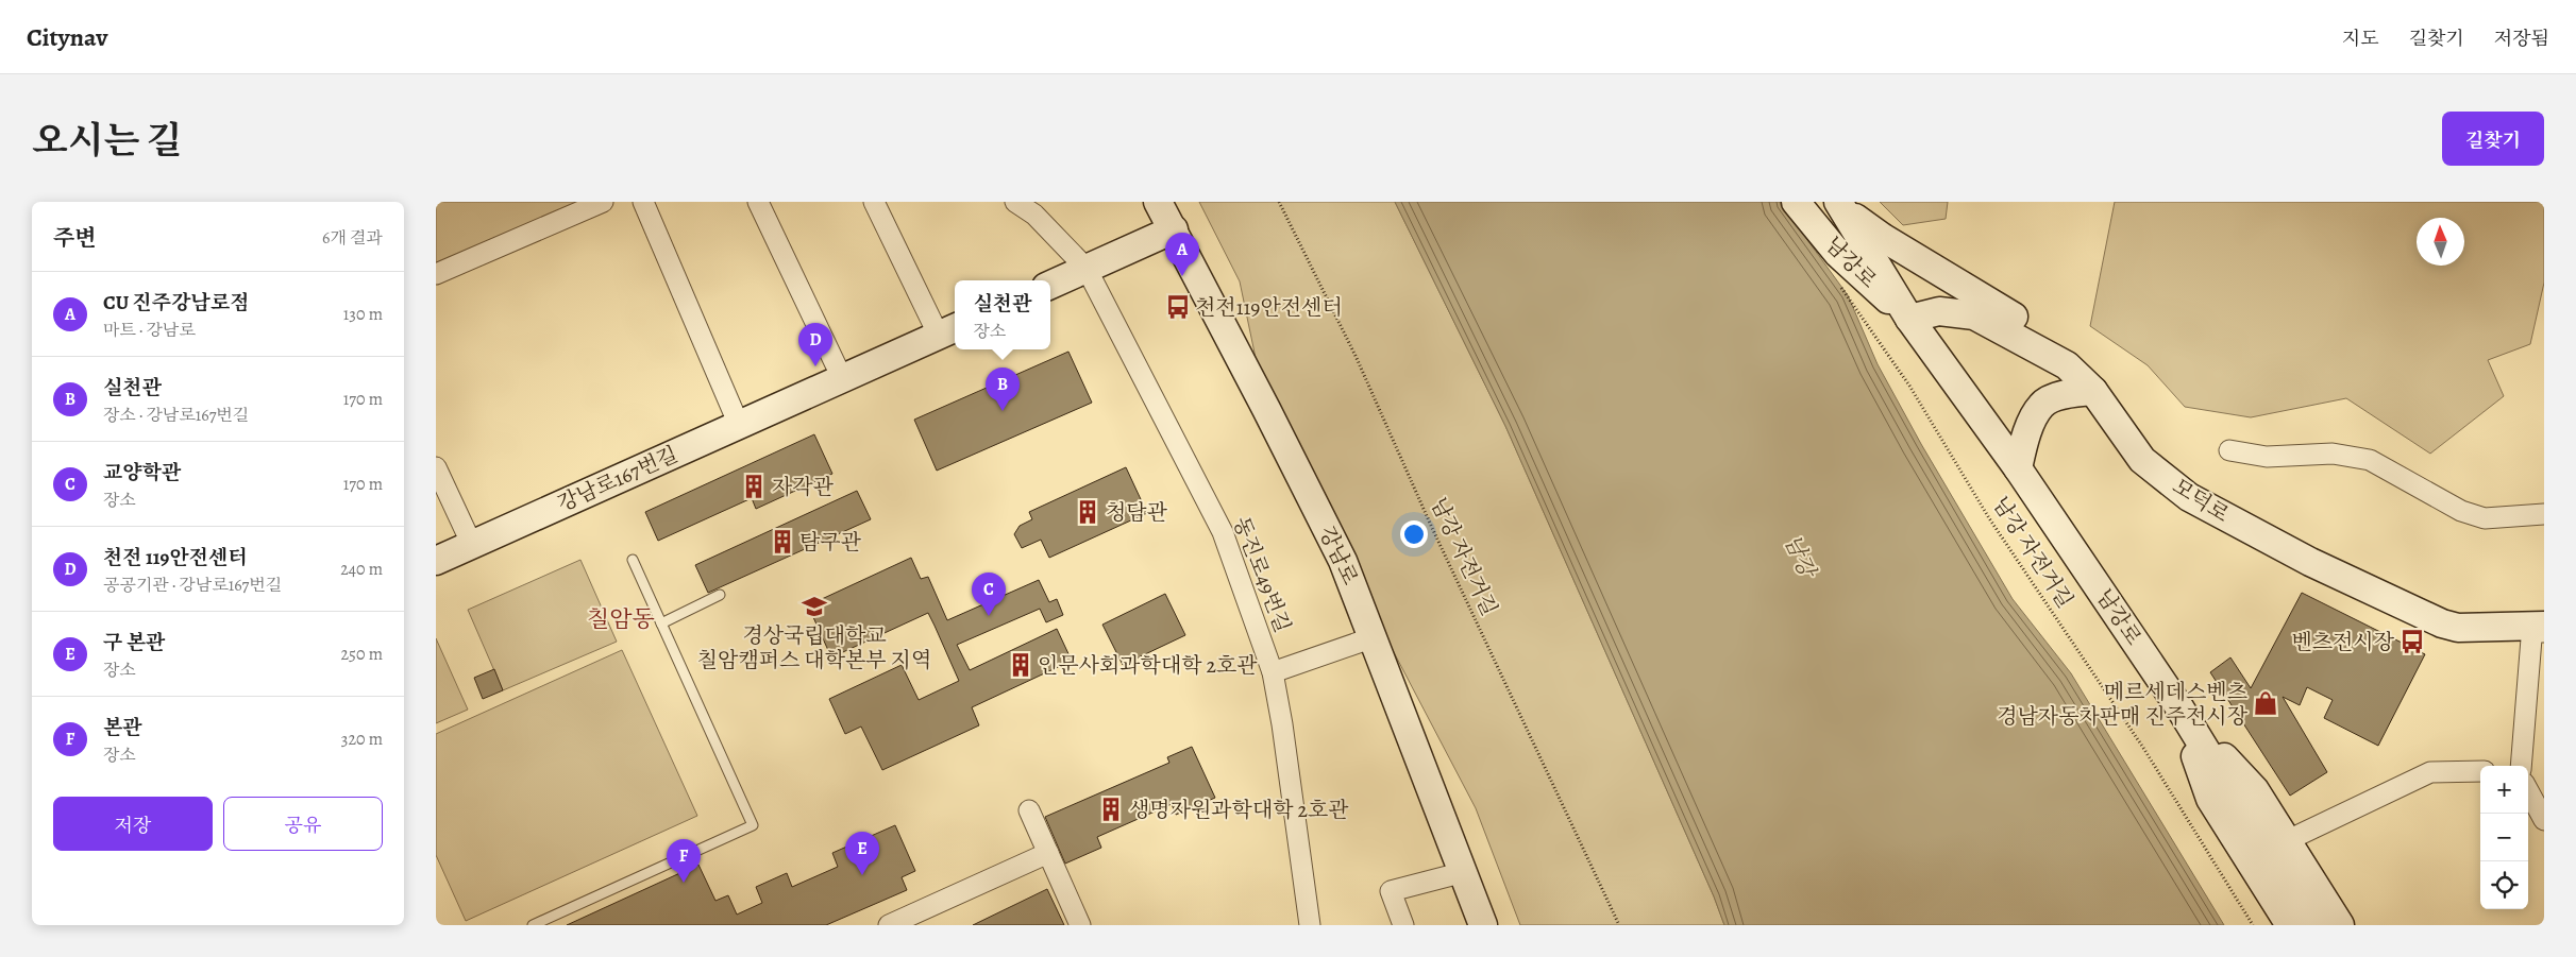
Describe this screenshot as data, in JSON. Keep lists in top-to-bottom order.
{
  "streets": {
    "street": [
      "남강로",
      "강남로167번길",
      "모덕로",
      "강남로",
      "동진로49번길"
    ],
    "path": ["남강 자전거길"]
  },
  "crossings": [
    ["남강로", "모덕로"]
  ],
  "districts": ["칠암동"],
  "water": ["남강"],
  "places": {
    "bus stop": ["천전119안전센터", "벤츠전시장"],
    "building": [
      "자각관",
      "청담관",
      "탐구관",
      "인문사회과학대학 2호관",
      "생명자원과학대학 2호관"
    ],
    "school or university": ["경상국립대학교 칠암캠퍼스 대학본부 지역"],
    "shop": ["메르세데스벤츠 경남자동차판매 진주전시장"]
  },
  "north": "top",
  "page": {
    "header": "Citynav",
    "nav": ["지도", "길찾기", "저장됨"],
    "title": "오시는 길",
    "buttons": [
      "길찾기",
      ["저장", "공유"]
    ],
    "heading": ["주변", "6개 결과"],
    "pins": [
      "A",
      "D",
      "B",
      "C",
      "E",
      "F"
    ],
    "list": [
      {
        "mark": "A",
        "name": "CU 진주강남로점",
        "note": "마트 · 강남로",
        "value": "130 m"
      },
      {
        "mark": "B",
        "name": "실천관",
        "note": "장소 · 강남로167번길",
        "value": "170 m"
      },
      {
        "mark": "C",
        "name": "교양학관",
        "note": "장소",
        "value": "170 m"
      },
      {
        "mark": "D",
        "name": "천전 119안전센터",
        "note": "공공기관 · 강남로167번길",
        "value": "240 m"
      },
      {
        "mark": "E",
        "name": "구 본관",
        "note": "장소",
        "value": "250 m"
      },
      {
        "mark": "F",
        "name": "본관",
        "note": "장소",
        "value": "320 m"
      }
    ],
    "popup": ["실천관", "장소"],
    "map_buttons": ["+", "−"]
  }
}
